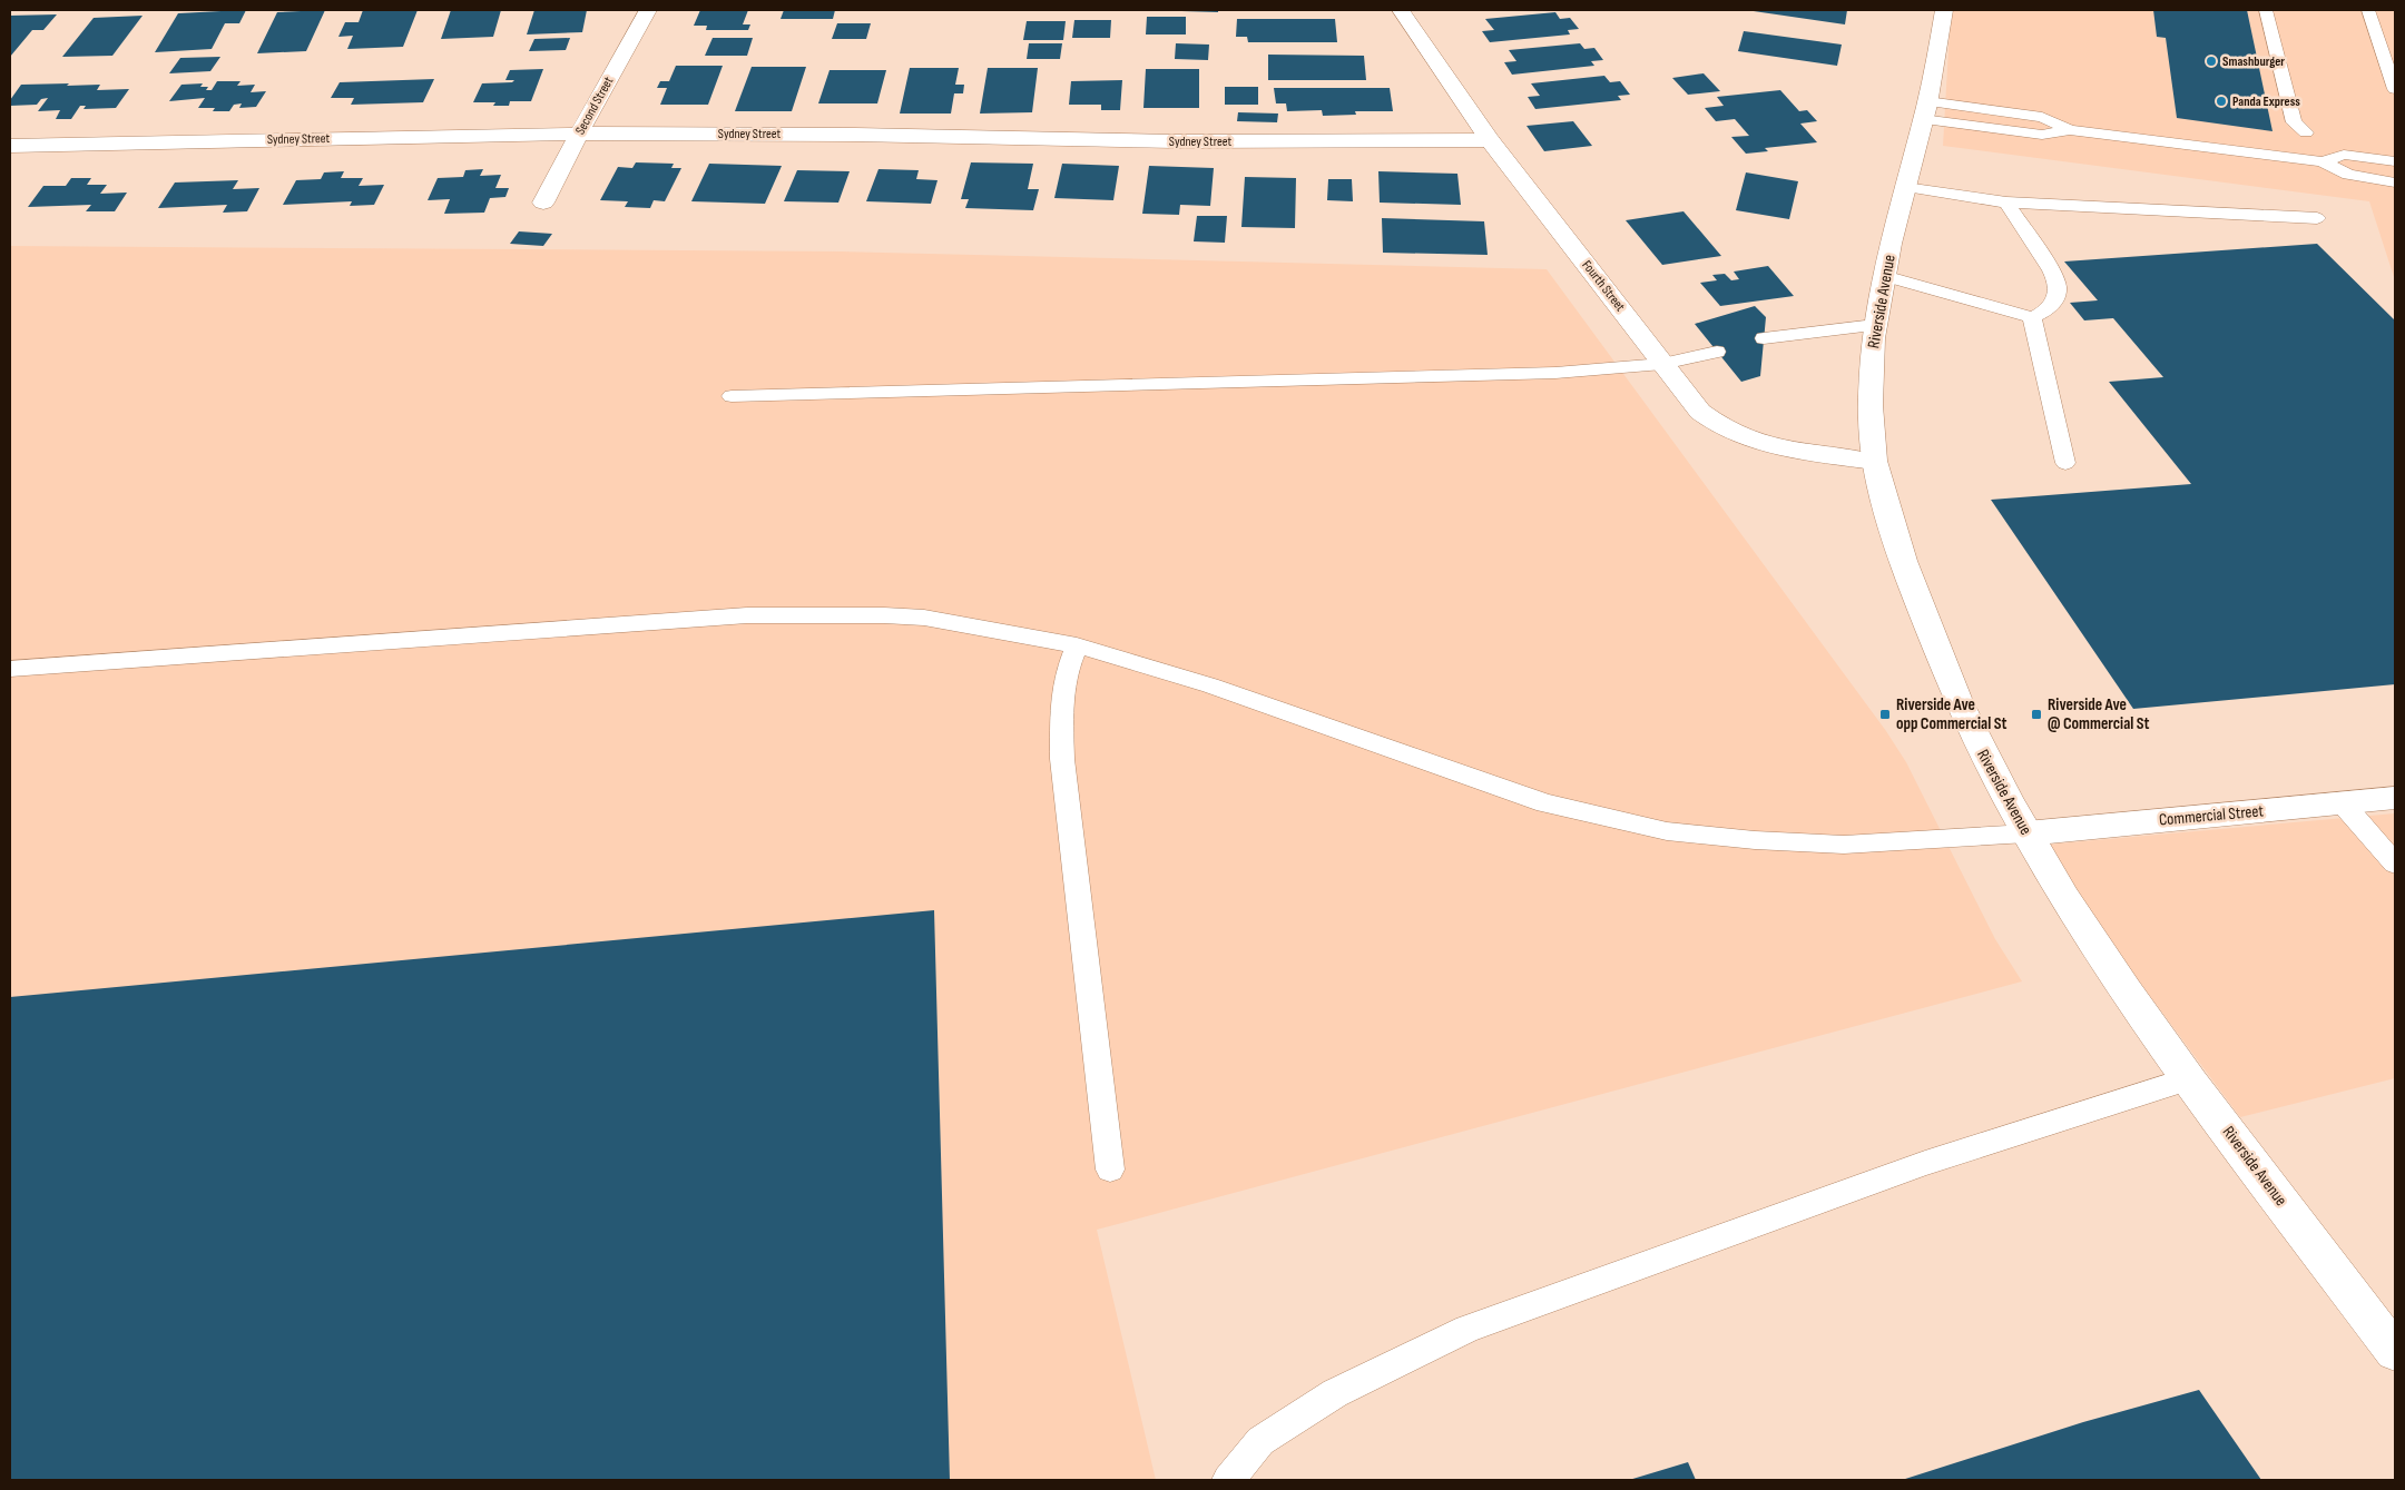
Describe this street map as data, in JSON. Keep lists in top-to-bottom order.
{
  "streets": {
    "street": [
      "Second Street",
      "Sydney Street",
      "Fourth Street",
      "Riverside Avenue",
      "Commercial Street"
    ]
  },
  "crossings": [
    ["Second Street", "Sydney Street"],
    ["Sydney Street", "Fourth Street"],
    ["Fourth Street", "Riverside Avenue"],
    ["Riverside Avenue", "Commercial Street"]
  ],
  "places": {
    "other": ["Smashburger", "Panda Express"],
    "transit": ["Riverside Ave opp Commercial St", "Riverside Ave @ Commercial St"]
  }
}
